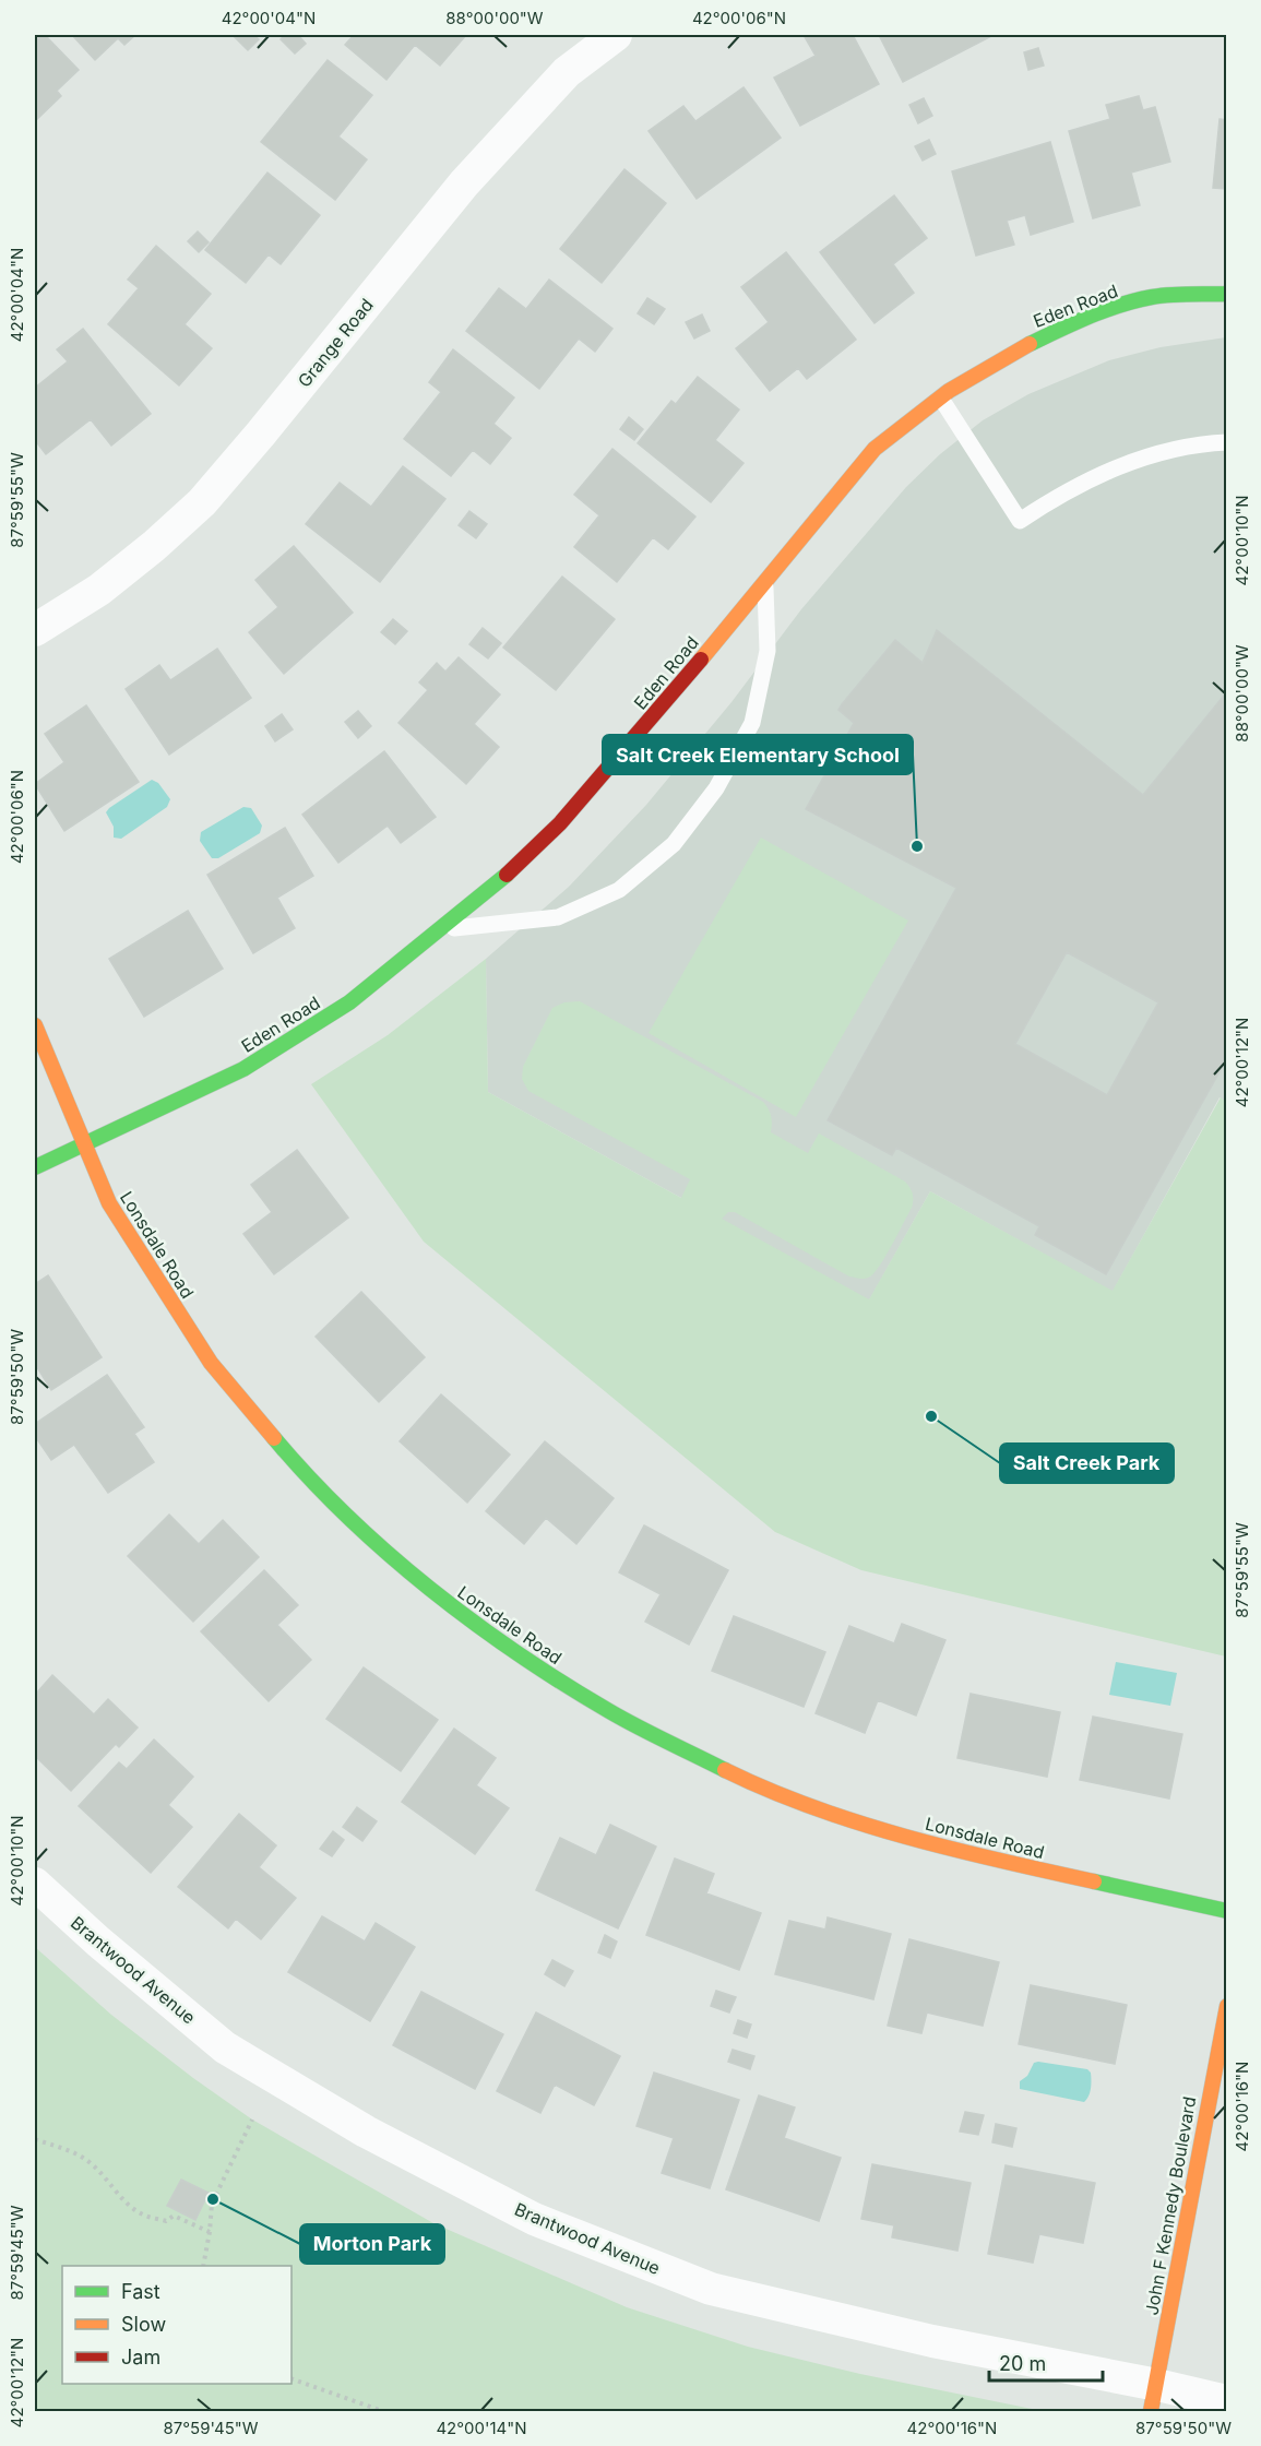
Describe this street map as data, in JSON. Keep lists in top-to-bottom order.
{
  "streets": {
    "street": [
      "Eden Road",
      "Grange Road",
      "Lonsdale Road",
      "Brantwood Avenue",
      "John F Kennedy Boulevard"
    ]
  },
  "crossings": [
    ["Eden Road", "Lonsdale Road"],
    ["Brantwood Avenue", "John F Kennedy Boulevard"]
  ],
  "places": ["Salt Creek Elementary School", "Salt Creek Park", "Morton Park"],
  "legend": ["Fast", "Slow", "Jam"],
  "scale_bar": "20 m",
  "coordinates": [
    "42°00'04\"N",
    "88°00'00\"W",
    "42°00'06\"N",
    "87°59'55\"W",
    "42°00'10\"N",
    "42°00'12\"N",
    "87°59'50\"W",
    "42°00'16\"N",
    "87°59'45\"W",
    "42°00'14\"N"
  ]
}
